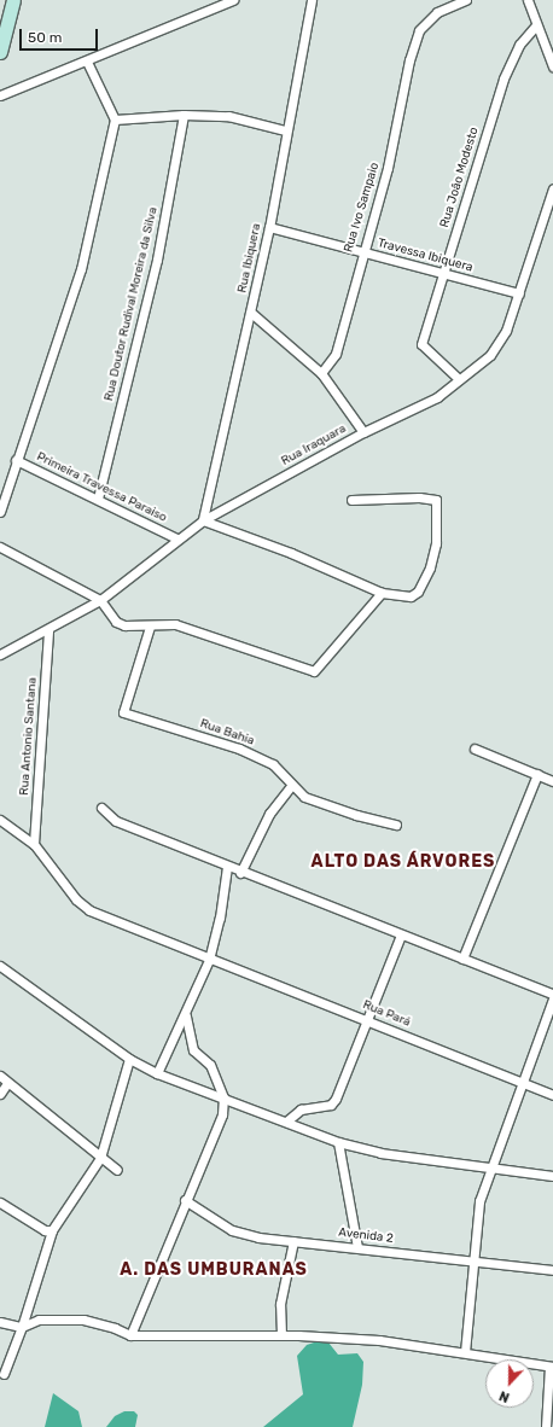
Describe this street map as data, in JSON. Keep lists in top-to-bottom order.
{
  "streets": {
    "street": [
      "Rua João Modesto",
      "Rua Ivo Sampaio",
      "Travessa Ibiquera",
      "Rua Ibiquera",
      "Rua Doutor Rudival Moreira da Silva",
      "Rua Iraquara",
      "Primeira Travessa Paraiso",
      "Rua Bahia",
      "Rua Antonio Santana",
      "Rua Pará",
      "Avenida 2"
    ]
  },
  "crossings": [
    ["Rua João Modesto", "Travessa Ibiquera"],
    ["Rua João Modesto", "Rua Iraquara"],
    ["Rua Ivo Sampaio", "Travessa Ibiquera"],
    ["Travessa Ibiquera", "Rua Ibiquera"],
    ["Travessa Ibiquera", "Rua Iraquara"],
    ["Rua Ibiquera", "Rua Iraquara"],
    ["Rua Doutor Rudival Moreira da Silva", "Primeira Travessa Paraiso"],
    ["Rua Iraquara", "Primeira Travessa Paraiso"],
    ["Rua Iraquara", "Rua Antonio Santana"],
    ["Rua Antonio Santana", "Rua Pará"]
  ],
  "districts": ["ALTO DAS ÁRVORES", "A. DAS UMBURANAS"],
  "scale_bar": "50 m",
  "north": "bottom"
}
